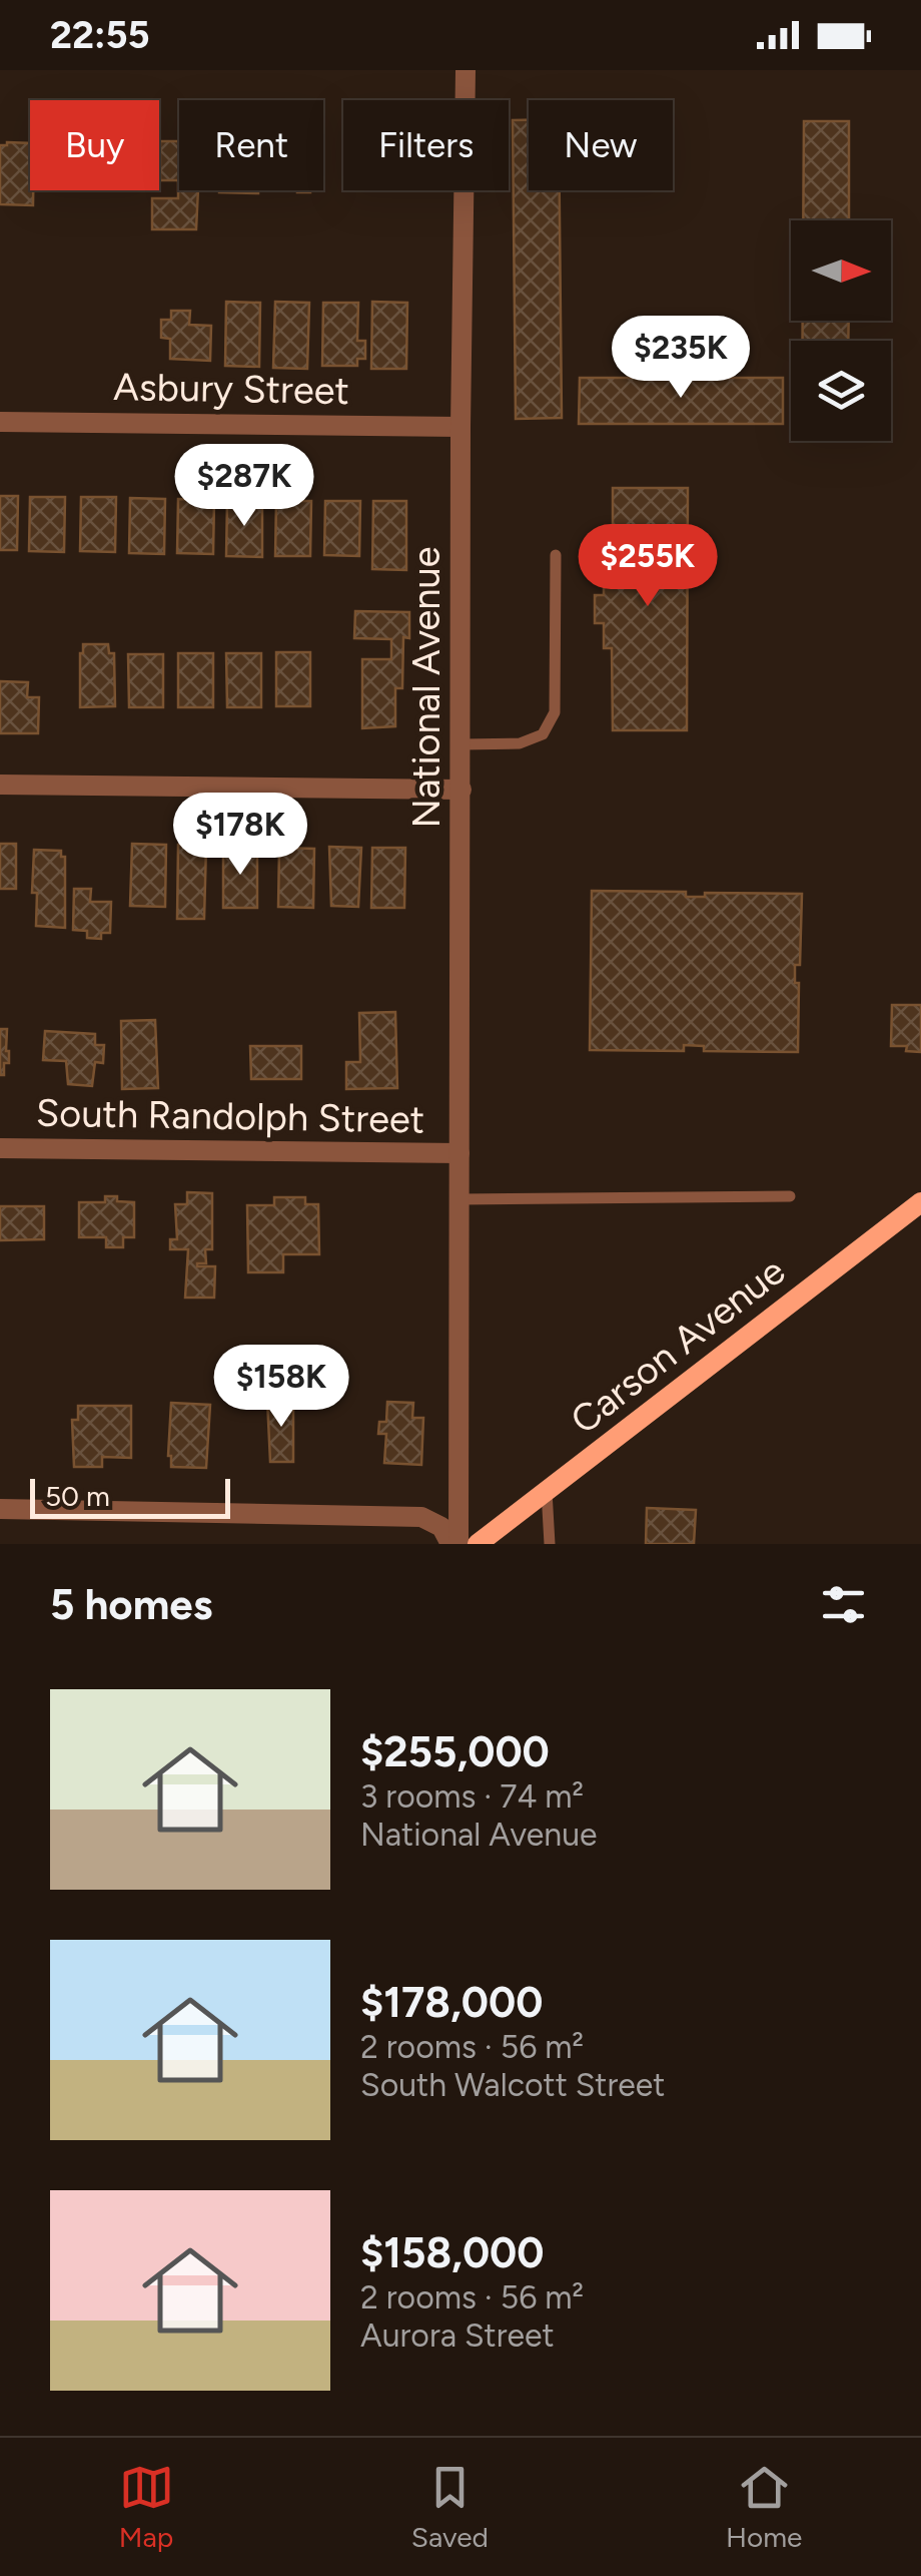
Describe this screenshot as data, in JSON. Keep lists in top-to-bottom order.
{
  "streets": {
    "main road": ["Carson Avenue"],
    "street": ["Asbury Street", "National Avenue", "South Randolph Street"]
  },
  "crossings": [
    ["Asbury Street", "National Avenue"],
    ["National Avenue", "South Randolph Street"]
  ],
  "scale_bar": "50 m",
  "north": "right",
  "page": {
    "status": "22:55",
    "chip": [
      "Buy",
      "Rent",
      "Filters",
      "New"
    ],
    "price": [
      "$235K",
      "$287K",
      "$255K",
      "$178K",
      "$158K"
    ],
    "scale": "50 m",
    "heading": "5 homes",
    "list": [
      {
        "name": "$255,000",
        "note": "3 rooms · 74 m² · National Avenue"
      },
      {
        "name": "$178,000",
        "note": "2 rooms · 56 m² · South Walcott Street"
      },
      {
        "name": "$158,000",
        "note": "2 rooms · 56 m² · Aurora Street"
      }
    ],
    "tabs": ["Map", "Saved", "Home"]
  }
}
